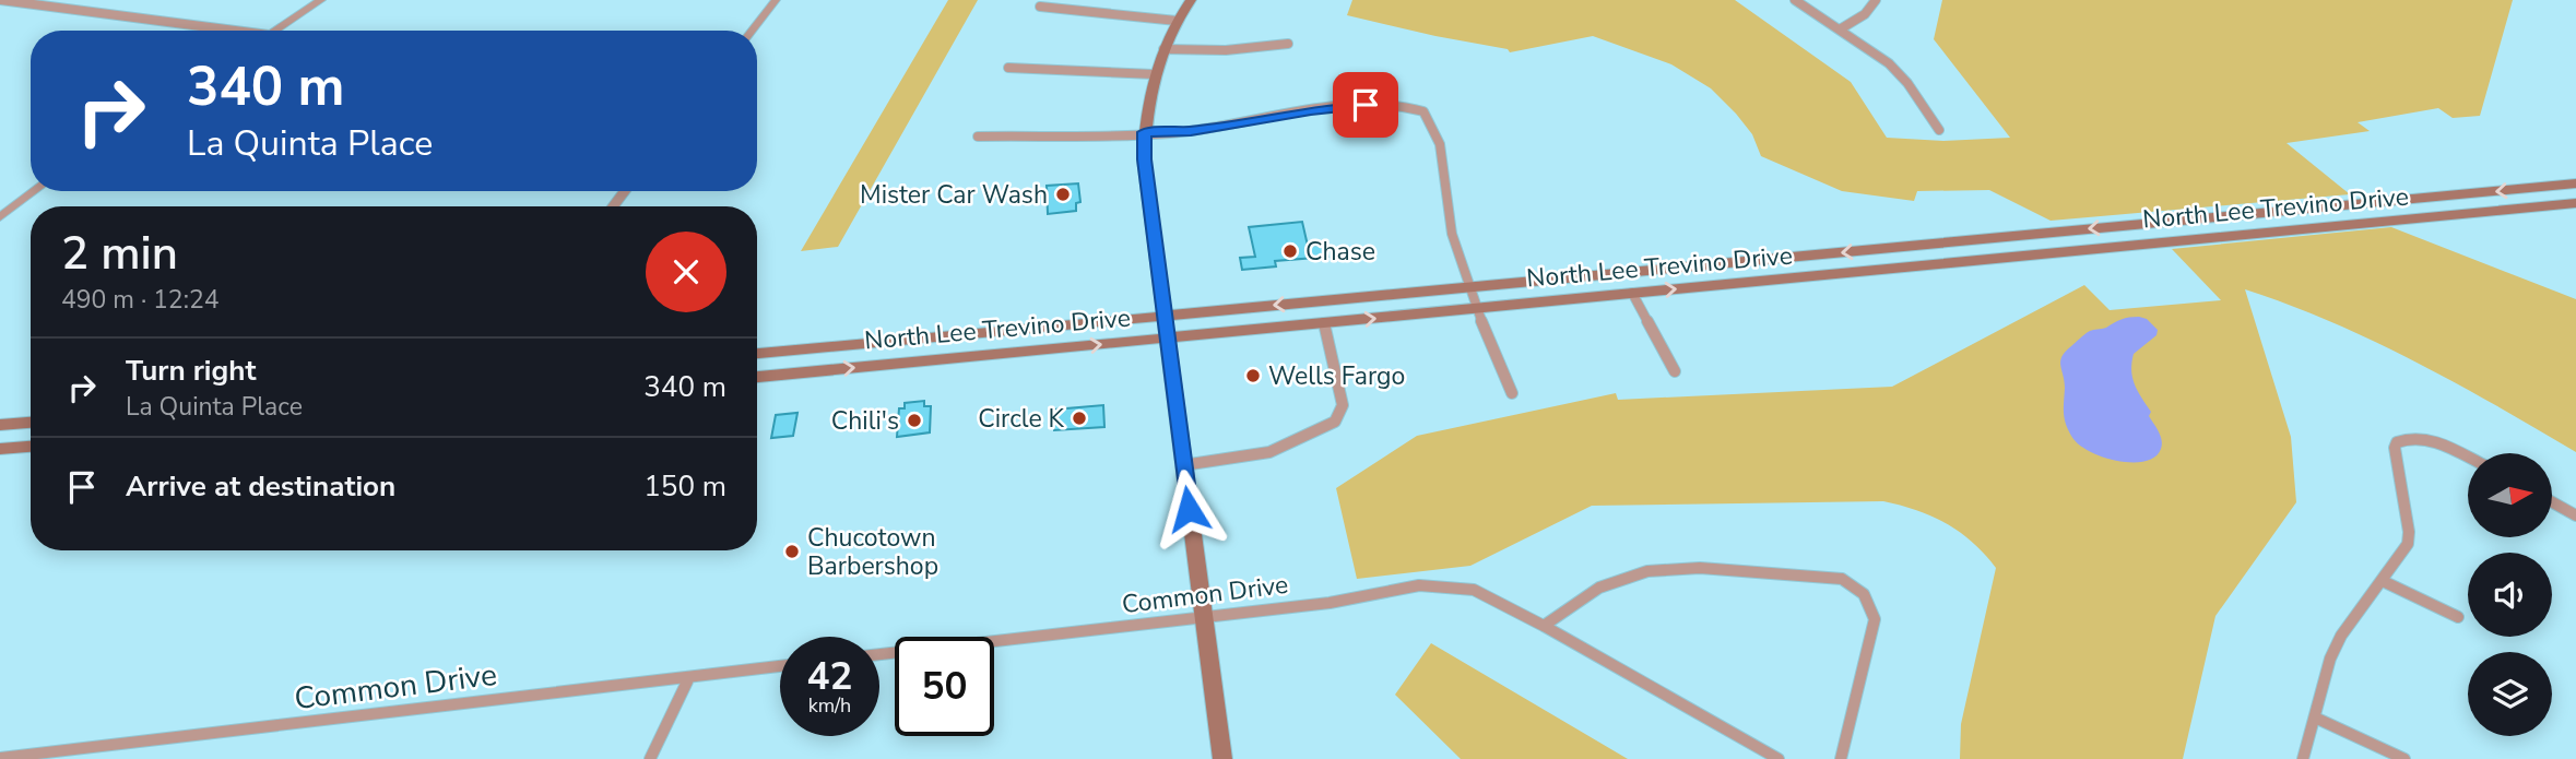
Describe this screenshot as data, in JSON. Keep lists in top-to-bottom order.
{
  "streets": {
    "main road": ["North Lee Trevino Drive"],
    "street": ["Common Drive"]
  },
  "places": [
    "Mister Car Wash",
    "Chase",
    "Wells Fargo",
    "Circle K",
    "Chili's",
    "Chucotown Barbershop"
  ],
  "north": "right",
  "page": {
    "turn": ["340 m", "La Quinta Place"],
    "heading": ["2 min", "490 m · 12:24"],
    "list": [
      {
        "name": "Turn right",
        "note": "La Quinta Place",
        "value": "340 m"
      },
      {
        "name": "Arrive at destination",
        "value": "150 m"
      }
    ],
    "speed": "42 km/h",
    "limit": "50"
  }
}
